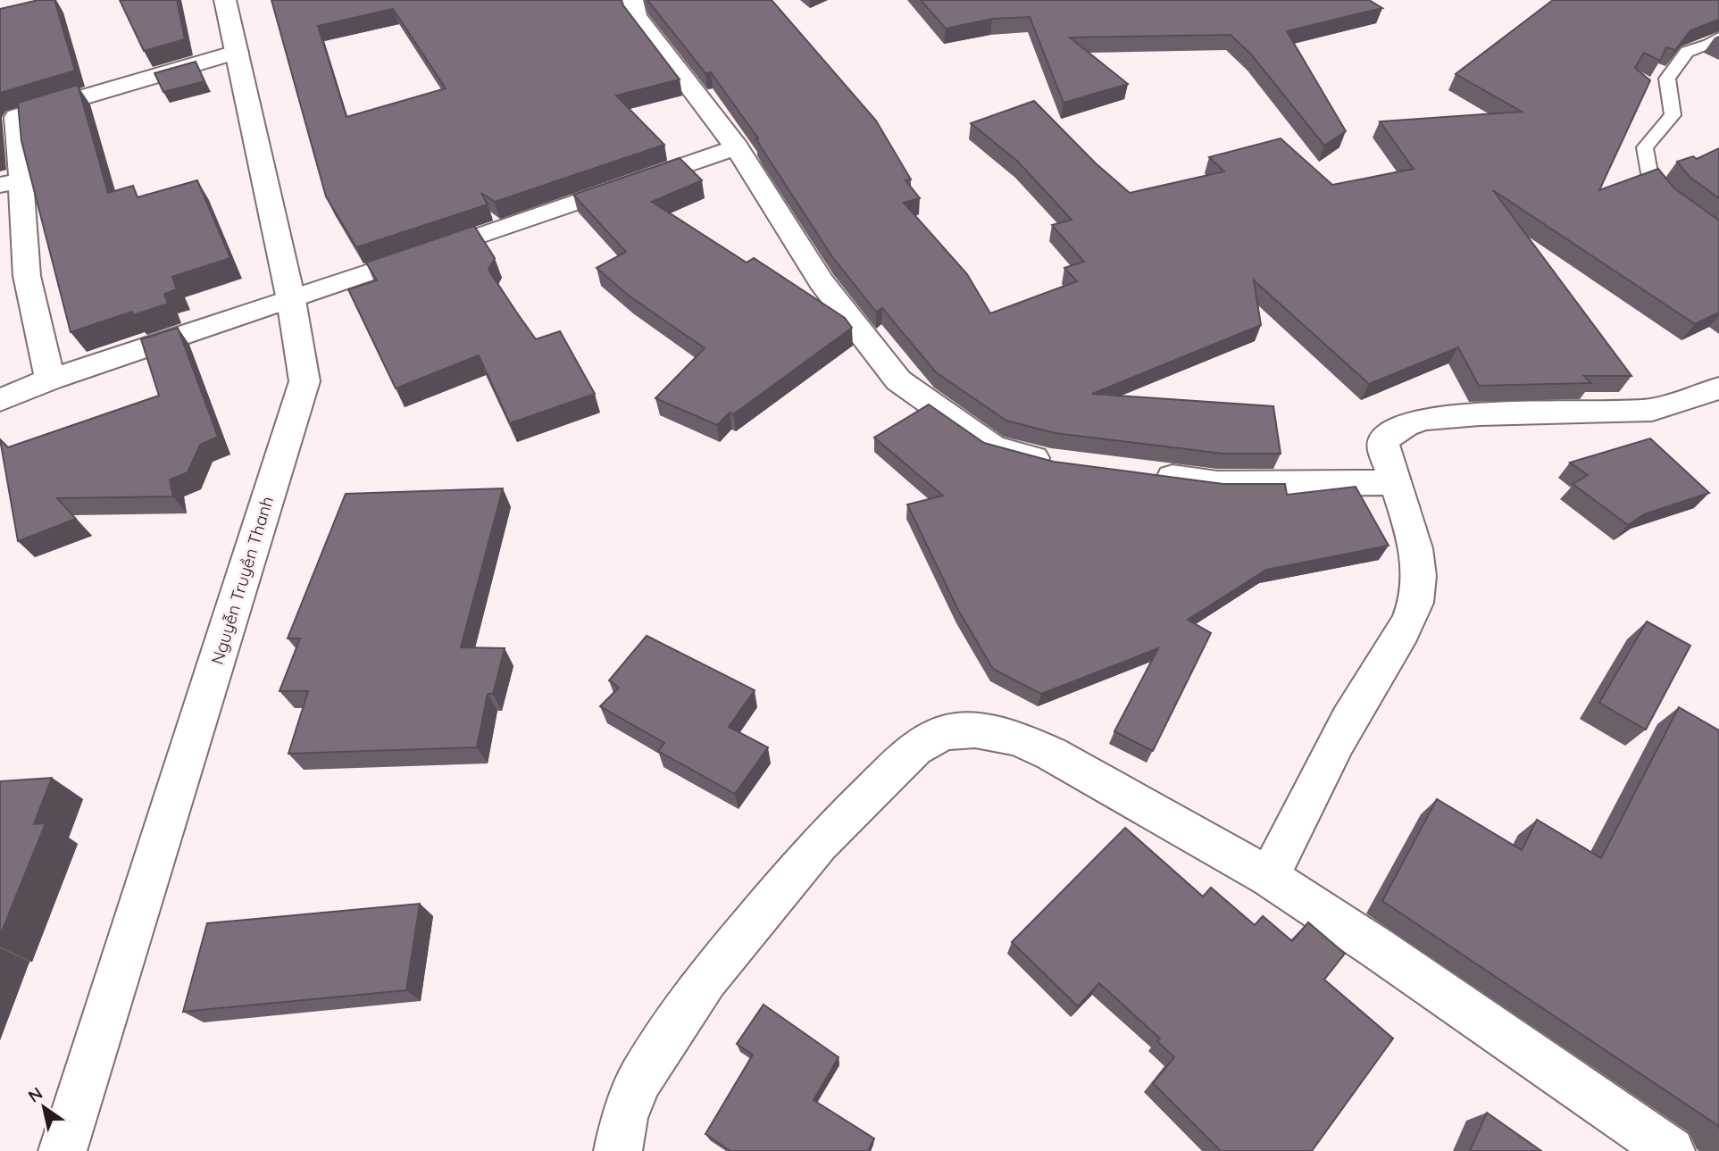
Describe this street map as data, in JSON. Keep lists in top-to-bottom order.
{
  "streets": {
    "street": ["Nguyễn Truyền Thanh"]
  },
  "north": "top left"
}
